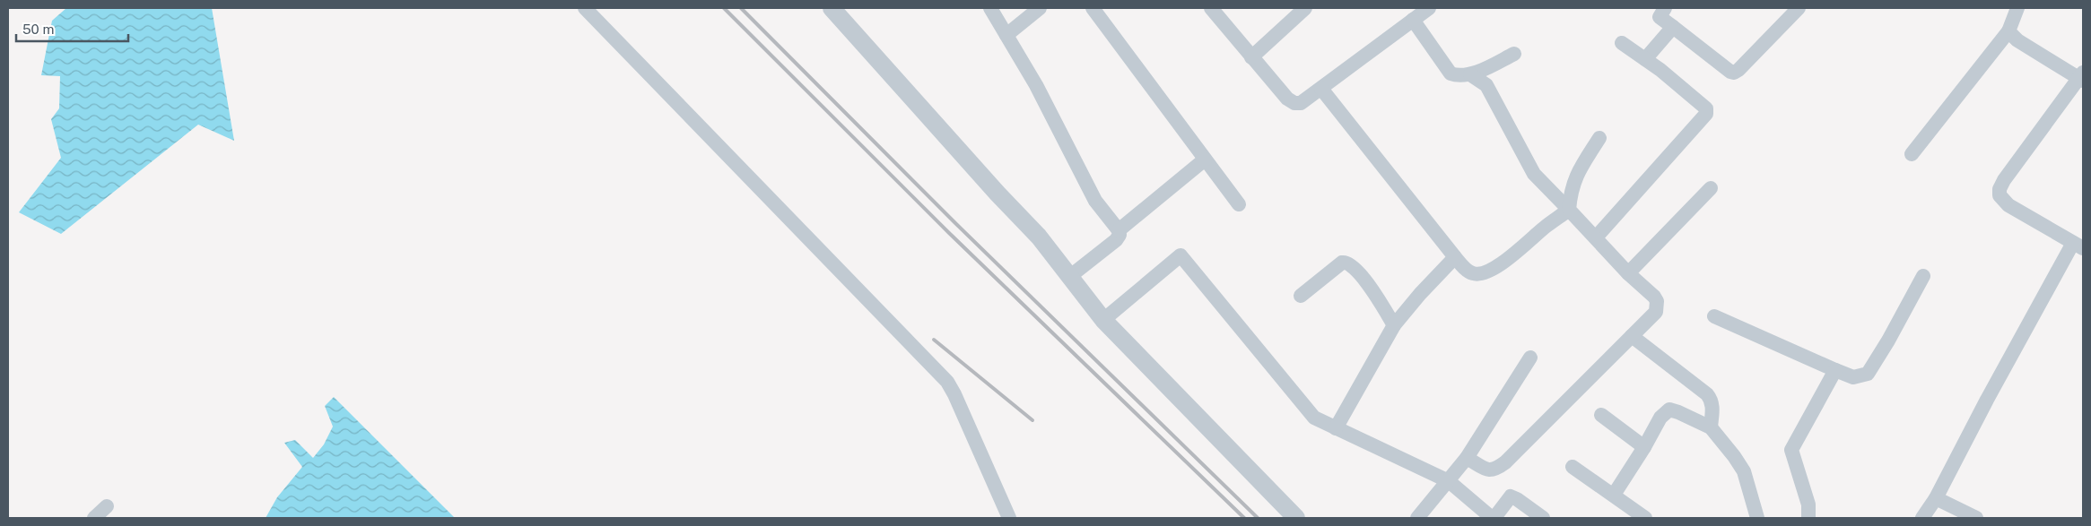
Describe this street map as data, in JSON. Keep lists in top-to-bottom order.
{
  "scale_bar": "50 m"
}
